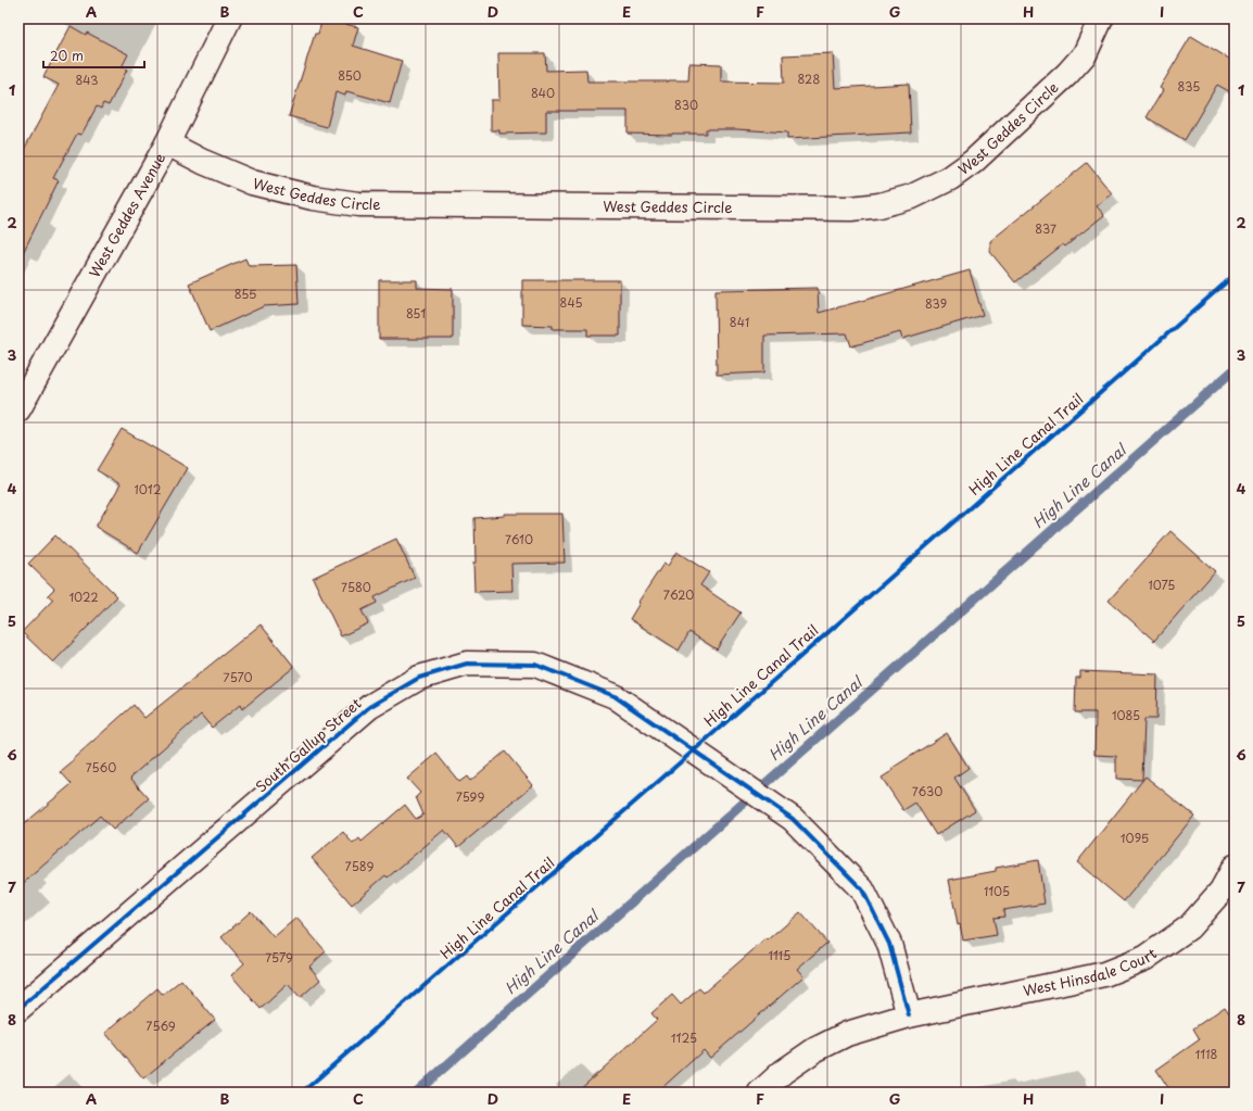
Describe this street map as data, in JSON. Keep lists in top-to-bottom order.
{
  "streets": {
    "street": [
      "West Geddes Circle",
      "West Geddes Avenue",
      "South Gallup Street",
      "West Hinsdale Court"
    ],
    "cycle path": ["High Line Canal Trail"]
  },
  "crossings": [
    ["West Geddes Circle", "West Geddes Avenue"],
    ["South Gallup Street", "West Hinsdale Court"]
  ],
  "water": ["High Line Canal"],
  "house_numbers": [
    "850",
    "828",
    "843",
    "835",
    "840",
    "830",
    "837",
    "855",
    "845",
    "839",
    "851",
    "841",
    "1012",
    "7610",
    "1075",
    "7580",
    "7620",
    "1022",
    "7570",
    "1085",
    "7560",
    "7630",
    "7599",
    "1095",
    "7589",
    "1105",
    "1115",
    "7579",
    "7569",
    "1125",
    "1118"
  ],
  "scale_bar": "20 m",
  "grid": {
    "columns": [
      "A",
      "B",
      "C",
      "D",
      "E",
      "F",
      "G",
      "H",
      "I"
    ],
    "rows": [
      "1",
      "2",
      "3",
      "4",
      "5",
      "6",
      "7",
      "8"
    ]
  }
}
